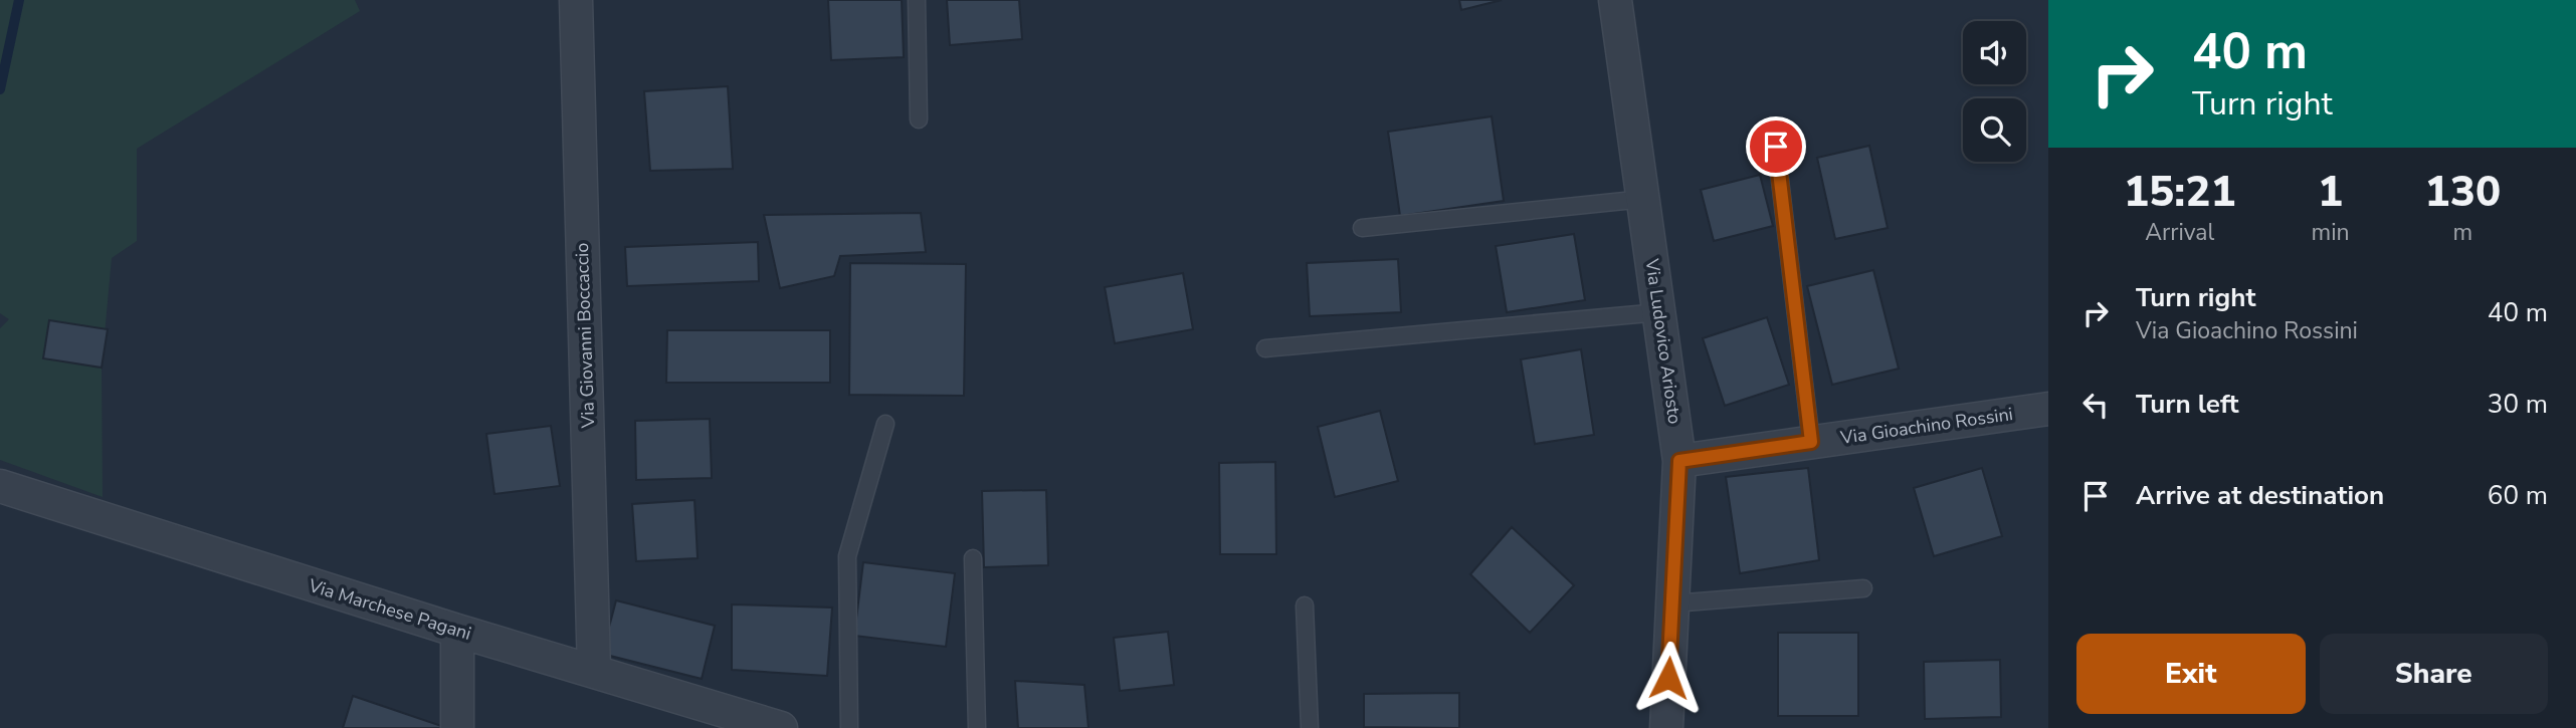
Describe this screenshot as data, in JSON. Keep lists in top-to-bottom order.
{
  "streets": {
    "street": [
      "Via Giovanni Boccaccio",
      "Via Ludovico Ariosto",
      "Via Gioachino Rossini",
      "Via Marchese Pagani"
    ]
  },
  "crossings": [
    ["Via Giovanni Boccaccio", "Via Marchese Pagani"],
    ["Via Ludovico Ariosto", "Via Gioachino Rossini"]
  ],
  "page": {
    "turn": ["40 m", "Turn right"],
    "eta": [
      "15:21",
      "Arrival",
      "1",
      "min",
      "130",
      "m"
    ],
    "list": [
      {
        "name": "Turn right",
        "note": "Via Gioachino Rossini",
        "value": "40 m"
      },
      {
        "name": "Turn left",
        "value": "30 m"
      },
      {
        "name": "Arrive at destination",
        "value": "60 m"
      }
    ],
    "buttons": ["Exit", "Share"]
  }
}
